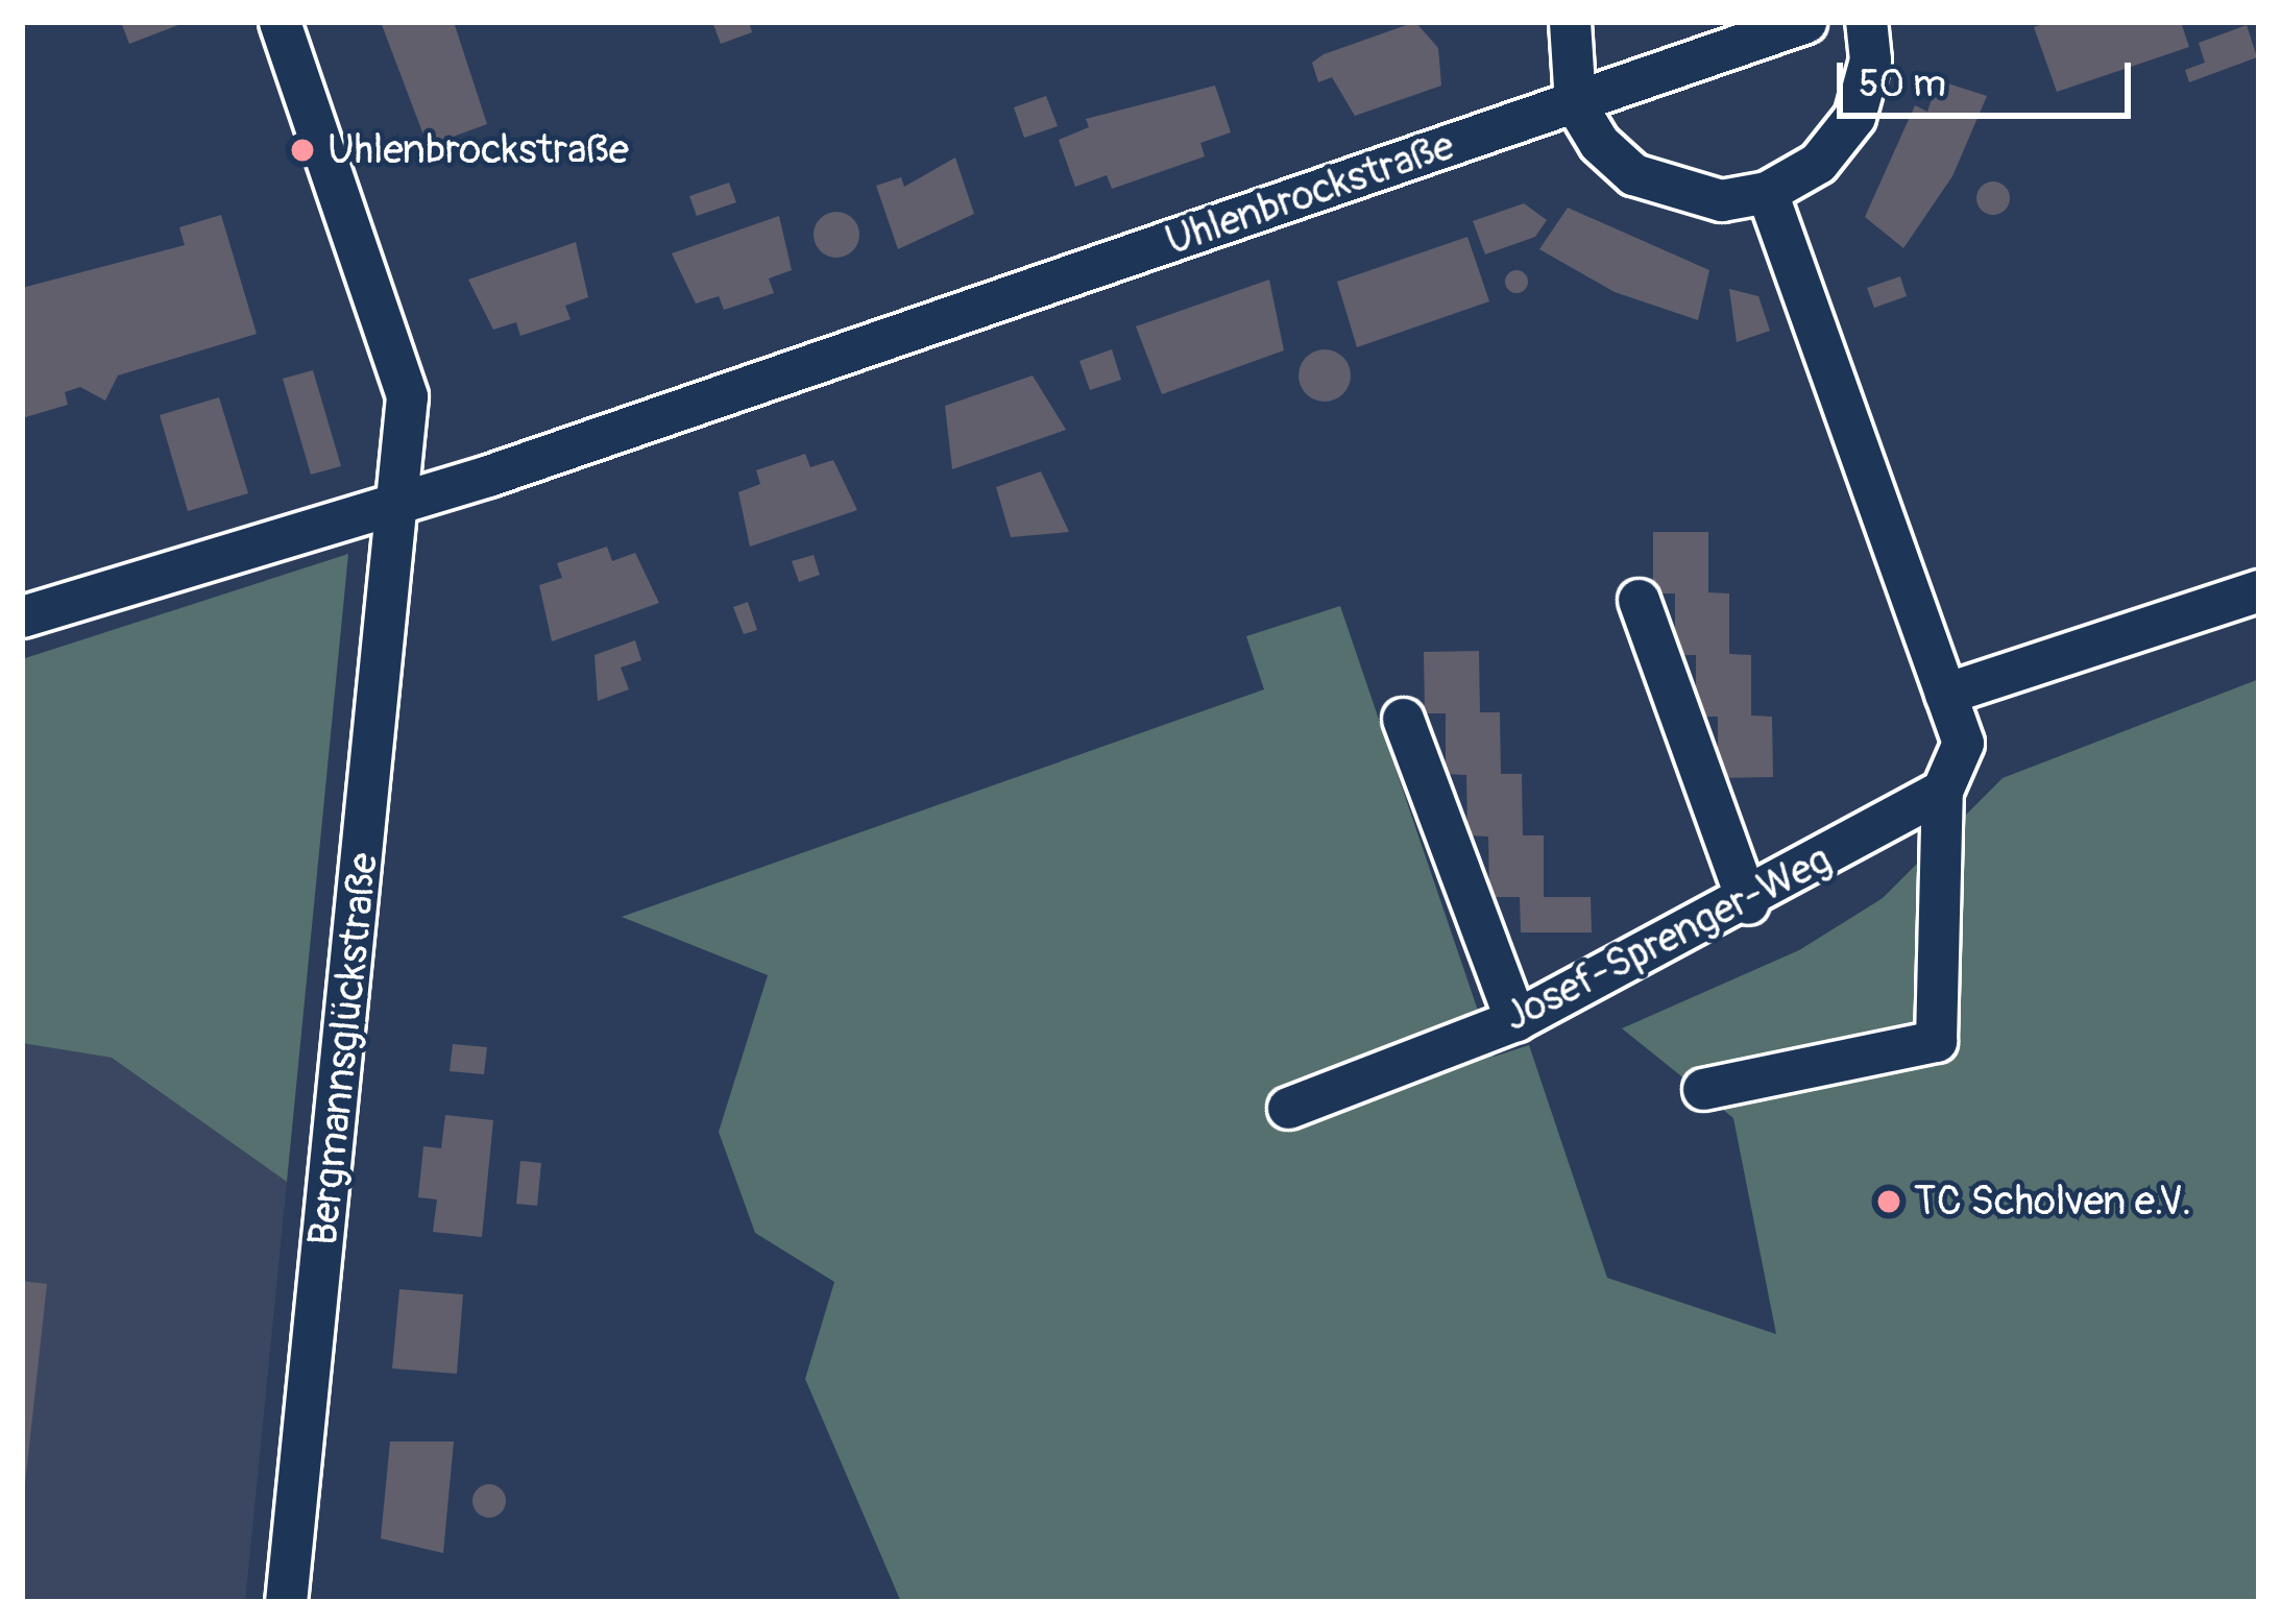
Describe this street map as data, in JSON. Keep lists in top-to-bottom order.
{
  "streets": {
    "street": ["Uhlenbrockstraße", "Josef-Sprenger-Weg", "Bergmannsglückstraße"]
  },
  "crossings": [
    ["Uhlenbrockstraße", "Bergmannsglückstraße"]
  ],
  "places": ["Uhlenbrockstraße", "TC Scholven e.V."],
  "scale_bar": "50 m"
}
